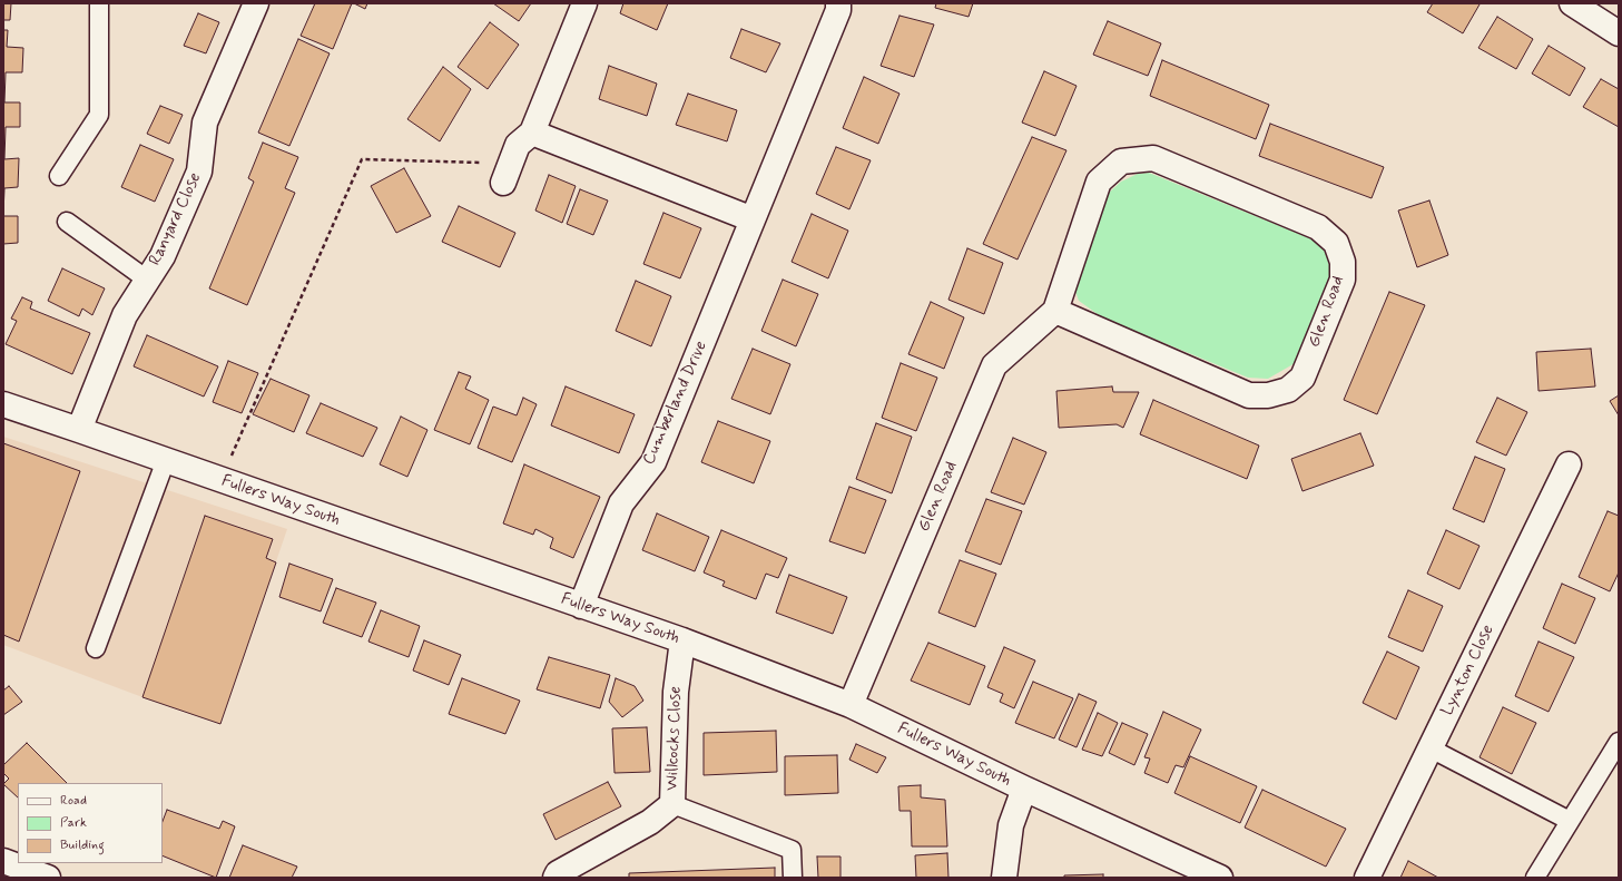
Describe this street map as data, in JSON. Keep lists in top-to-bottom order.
{
  "streets": {
    "street": [
      "Ranyard Close",
      "Glen Road",
      "Cumberland Drive",
      "Fullers Way South",
      "Lynton Close",
      "Willcocks Close"
    ]
  },
  "crossings": [
    ["Ranyard Close", "Fullers Way South"],
    ["Glen Road", "Fullers Way South"],
    ["Cumberland Drive", "Fullers Way South"],
    ["Fullers Way South", "Willcocks Close"]
  ],
  "legend": ["Road", "Park", "Building"]
}
